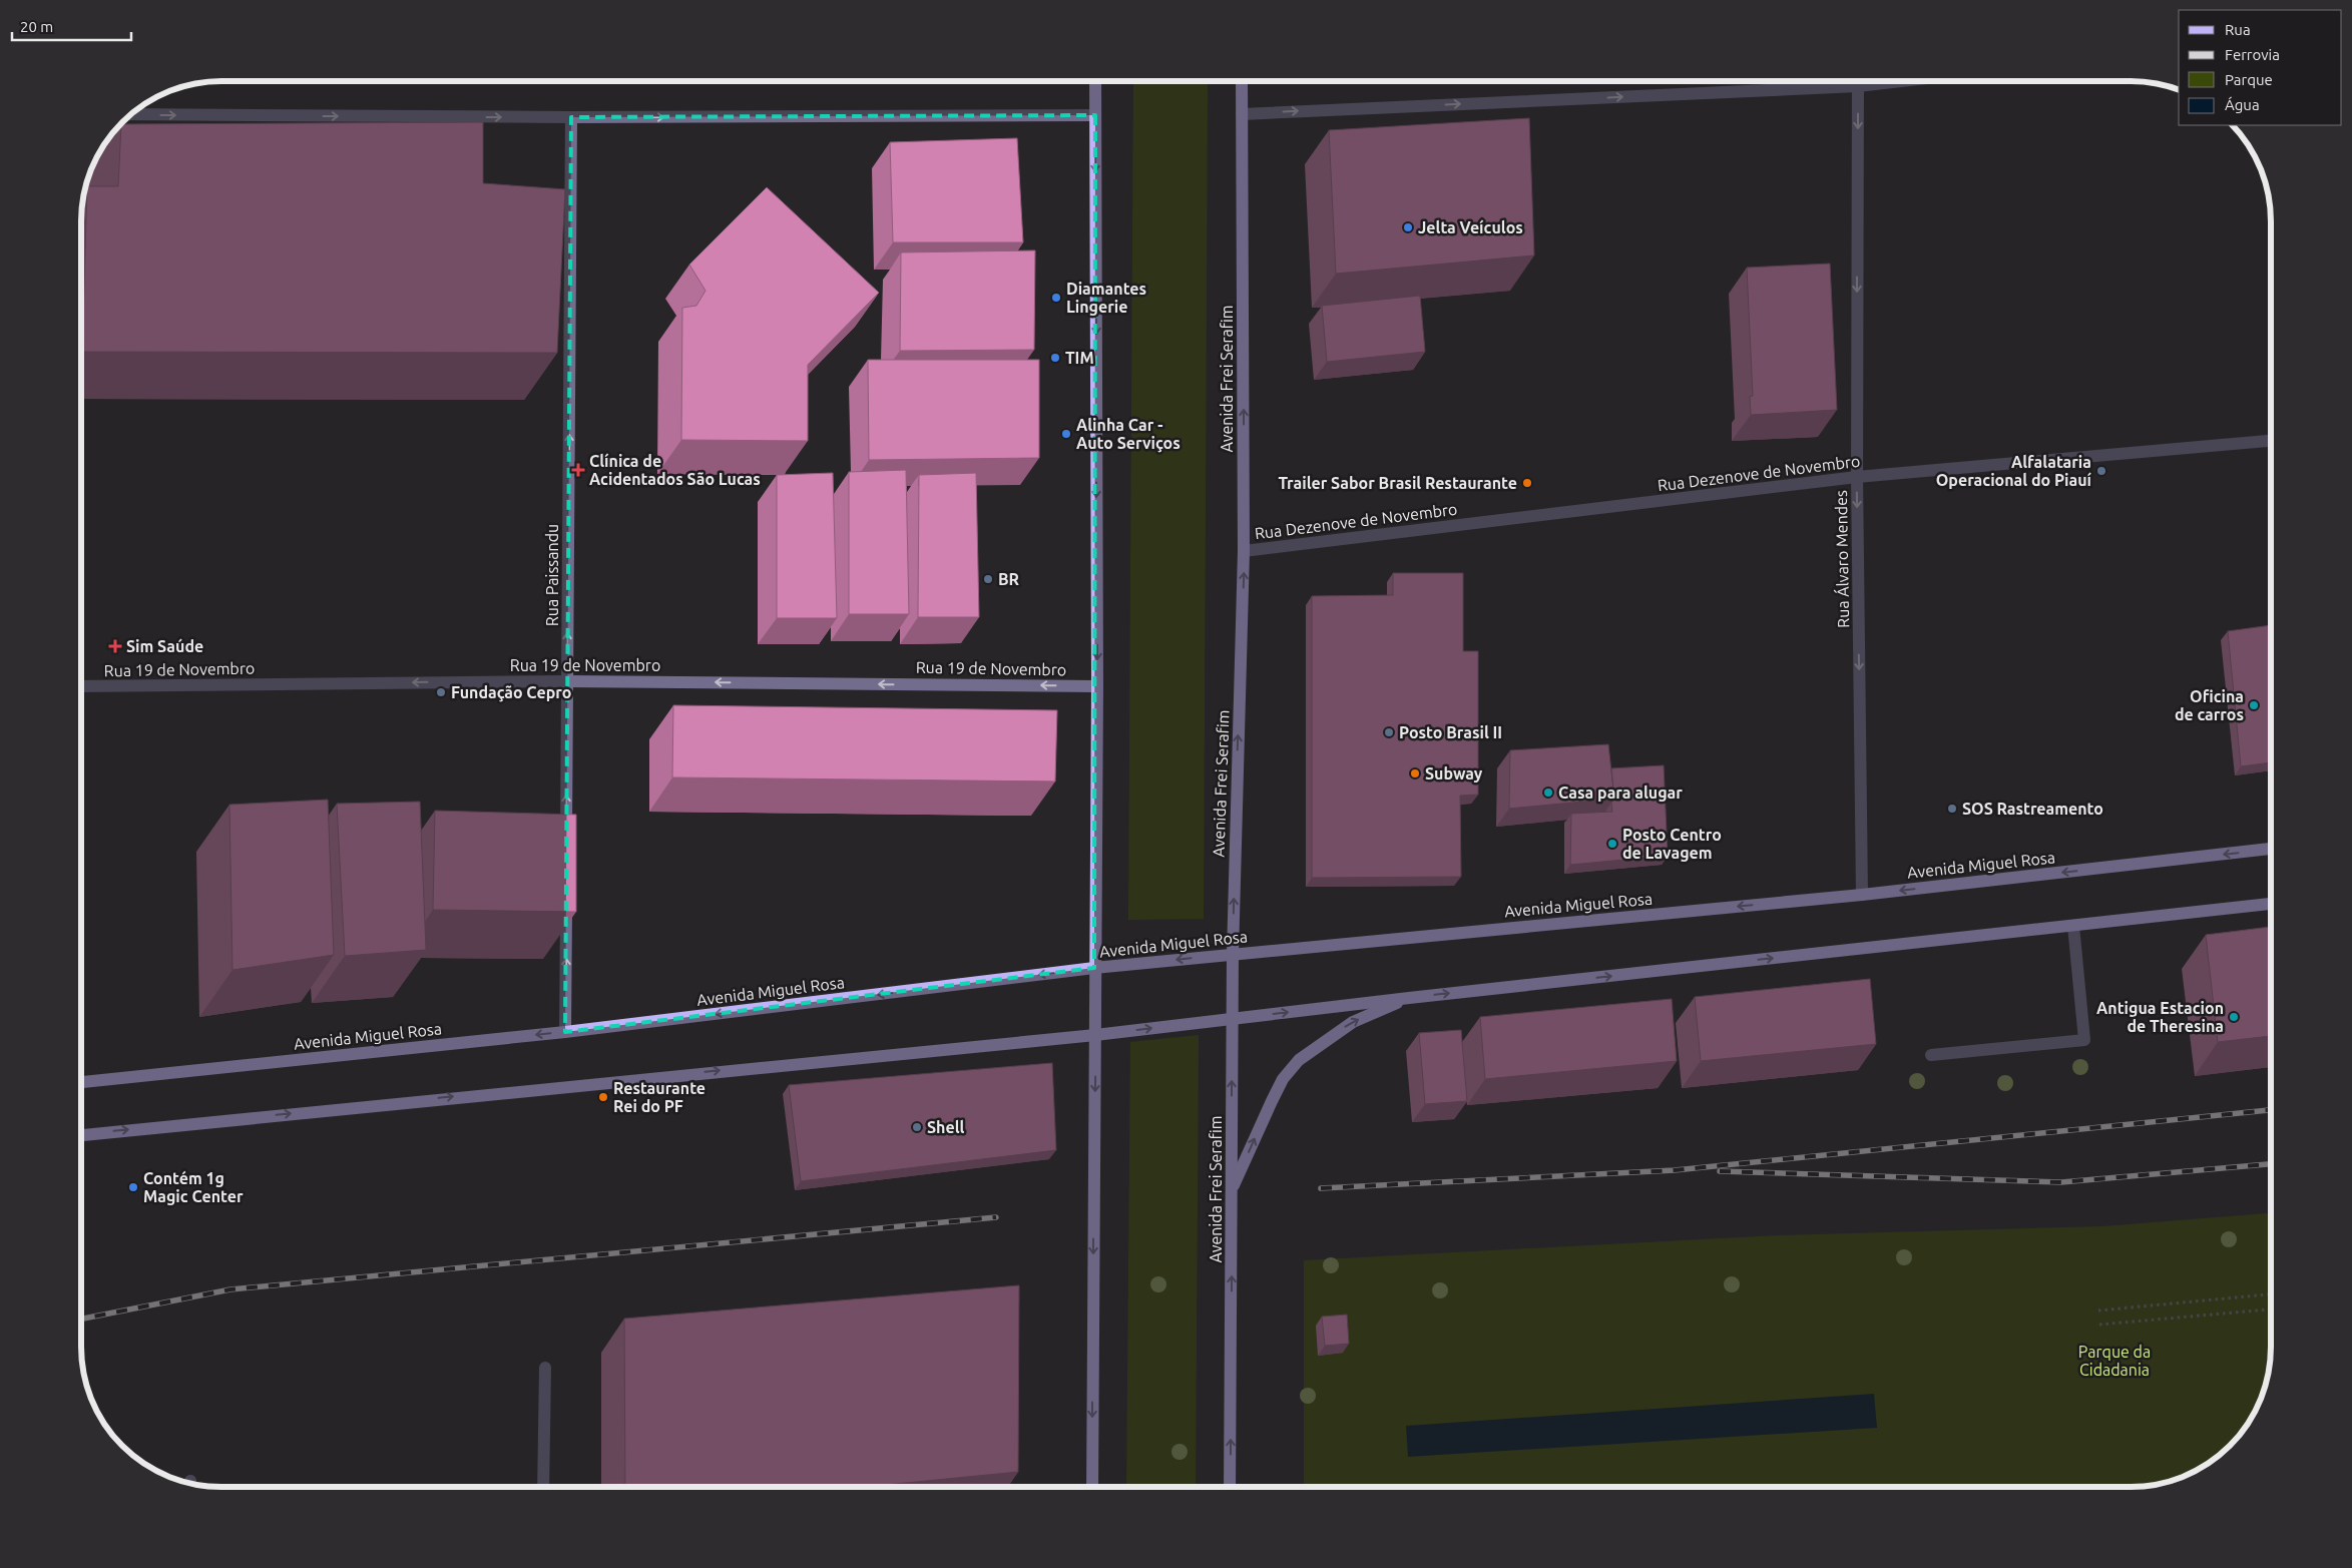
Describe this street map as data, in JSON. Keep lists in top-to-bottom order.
{
  "streets": {
    "main road": ["Avenida Frei Serafim", "Avenida Miguel Rosa"],
    "street": [
      "Rua Dezenove de Novembro",
      "Rua Álvaro Mendes",
      "Rua Paissandu",
      "Rua 19 de Novembro"
    ]
  },
  "crossings": [
    ["Avenida Frei Serafim", "Rua Dezenove de Novembro"],
    ["Avenida Frei Serafim", "Avenida Miguel Rosa"],
    ["Rua Dezenove de Novembro", "Rua Álvaro Mendes"],
    ["Rua Álvaro Mendes", "Avenida Miguel Rosa"],
    ["Rua Paissandu", "Rua 19 de Novembro"]
  ],
  "one_way": [
    "Avenida Frei Serafim",
    "Rua Álvaro Mendes",
    "Rua Paissandu",
    "Rua 19 de Novembro"
  ],
  "parks": ["Parque da Cidadania"],
  "places": {
    "other": [
      "Jelta Veículos",
      "Diamantes Lingerie",
      "TIM",
      "Alinha Car - Auto Serviços",
      "Alfalataria Operacional do Piauí",
      "Trailer Sabor Brasil Restaurante",
      "BR",
      "Fundação Cepro",
      "Oficina de carros",
      "Posto Brasil II",
      "Subway",
      "Casa para alugar",
      "SOS Rastreamento",
      "Posto Centro de Lavagem",
      "Antigua Estacion de Theresina",
      "Restaurante Rei do PF",
      "Shell",
      "Contém 1g Magic Center"
    ],
    "health": ["Clínica de Acidentados São Lucas", "Sim Saúde"]
  },
  "legend": [
    "Rua",
    "Ferrovia",
    "Parque",
    "Água"
  ],
  "scale_bar": "20 m"
}
